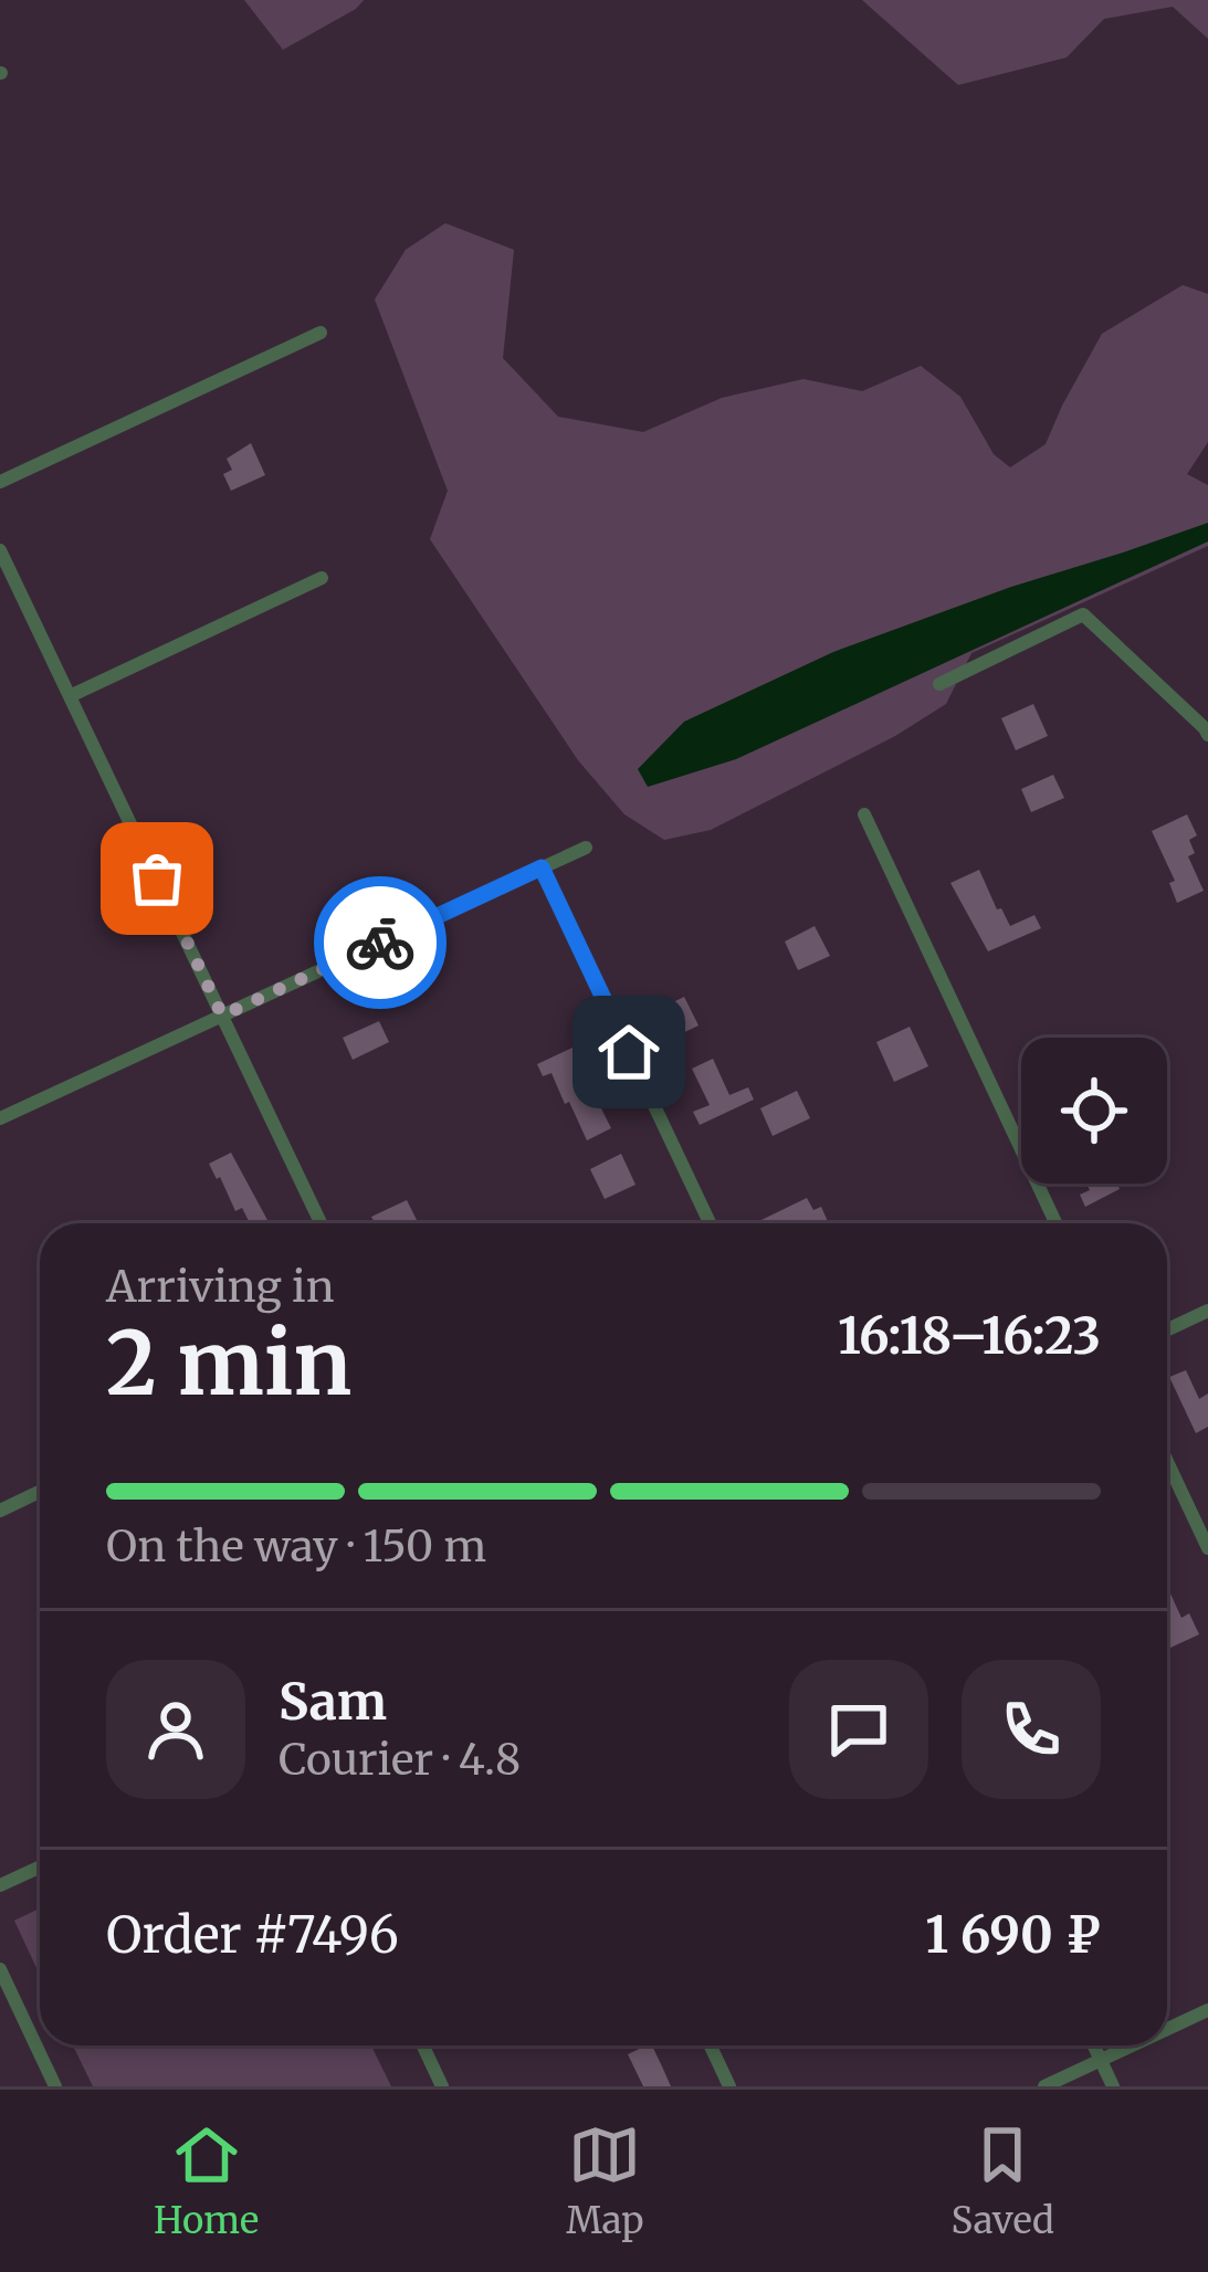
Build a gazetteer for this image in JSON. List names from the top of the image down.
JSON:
{
  "page": {
    "heading": ["2 min", "Arriving in", "16:18–16:23"],
    "panel": [
      "Sam",
      "Courier · 4.8",
      "Order #7496",
      "1 690 ₽"
    ],
    "bar": "On the way · 150 m",
    "tabs": ["Home", "Map", "Saved"]
  }
}
